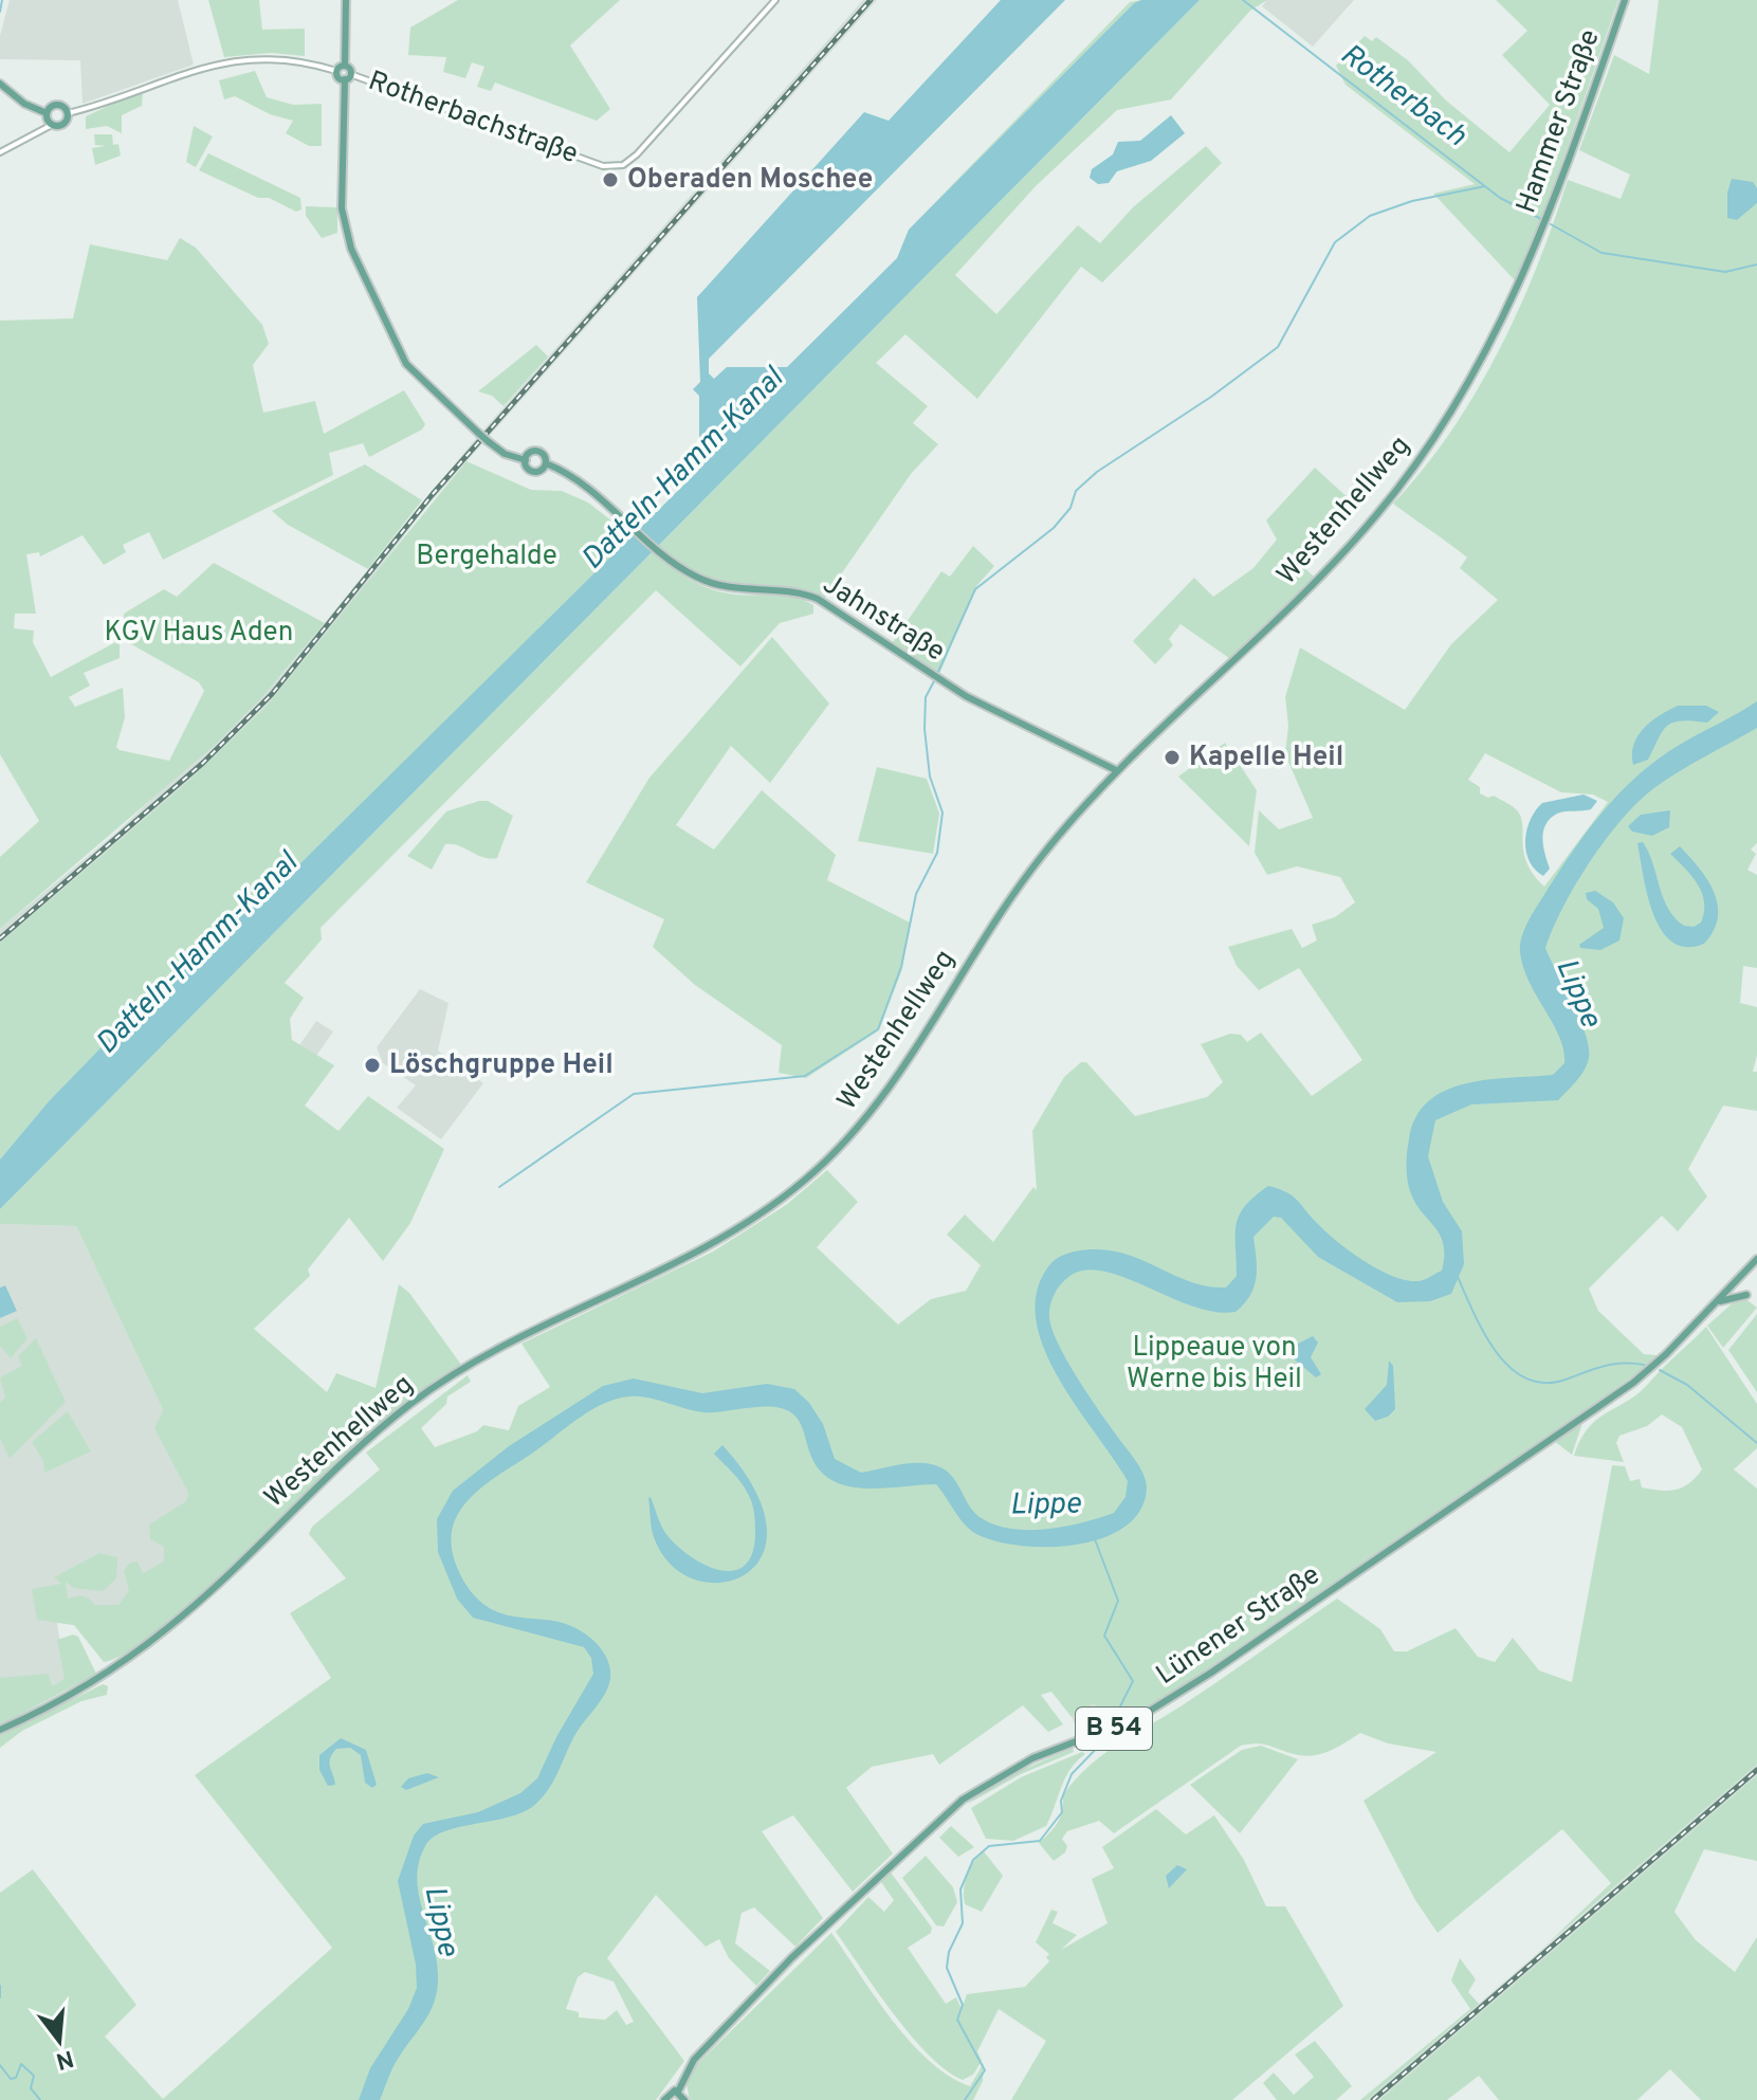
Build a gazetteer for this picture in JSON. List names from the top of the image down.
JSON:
{
  "streets": {
    "main road": [
      "Hammer Straße",
      "Westenhellweg",
      "Jahnstraße",
      "Lünener Straße",
      "B 54"
    ],
    "street": ["Rotherbachstraße"]
  },
  "crossings": [
    ["Hammer Straße", "Westenhellweg"],
    ["Westenhellweg", "Jahnstraße"]
  ],
  "water": ["Rotherbach", "Datteln-Hamm-Kanal", "Lippe"],
  "parks": ["Bergehalde", "KGV Haus Aden", "Lippeaue von Werne bis Heil"],
  "places": ["Oberaden Moschee", "Kapelle Heil", "Löschgruppe Heil"],
  "north": "bottom"
}
